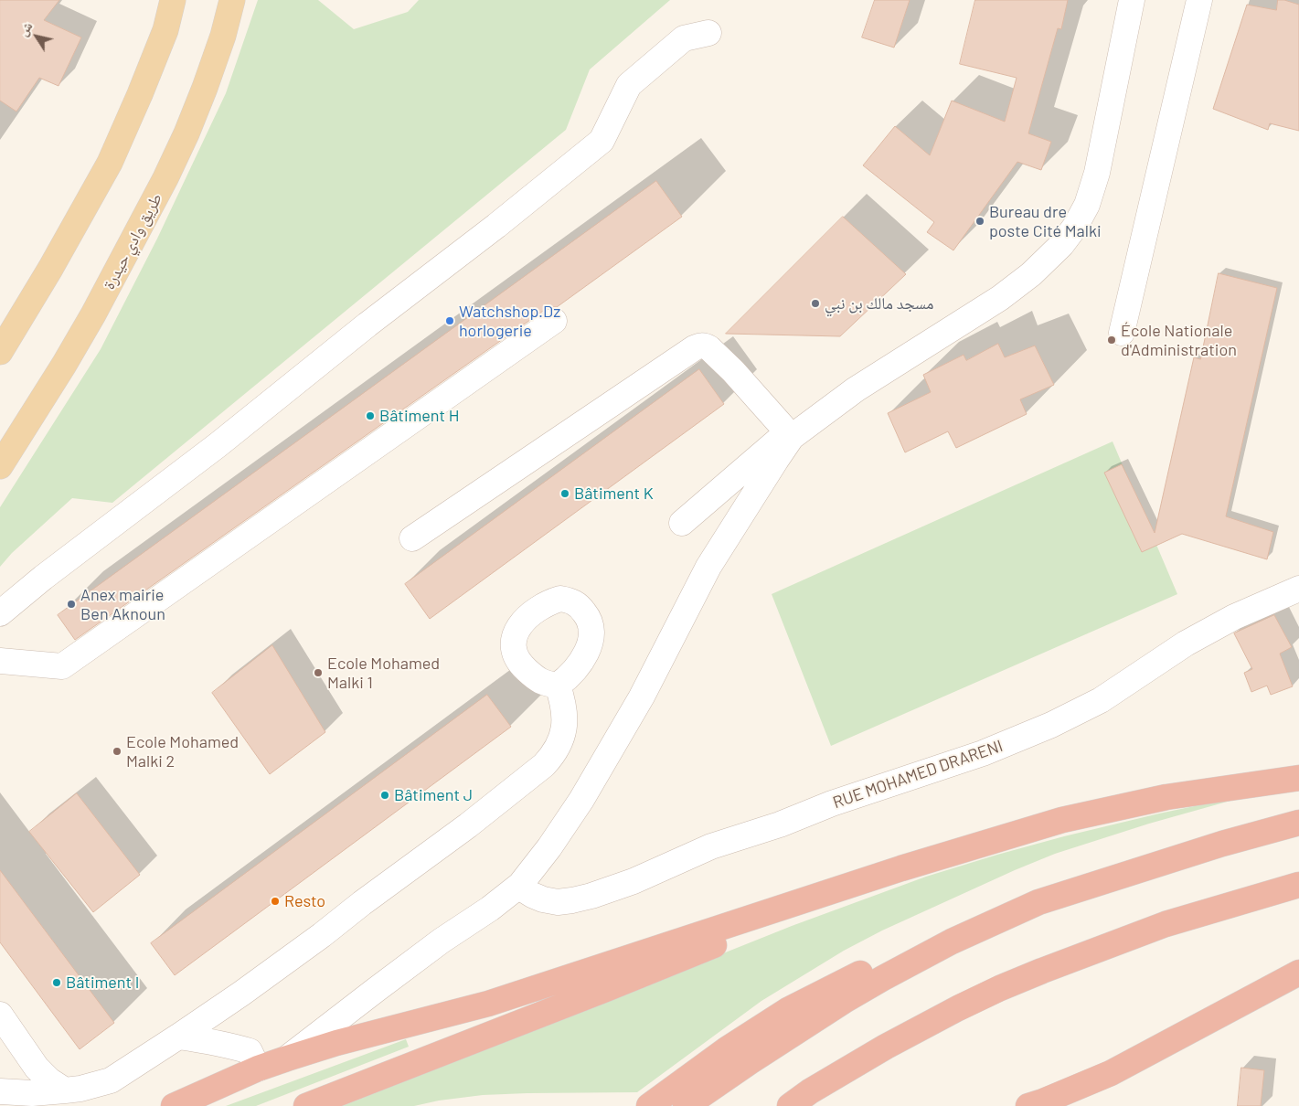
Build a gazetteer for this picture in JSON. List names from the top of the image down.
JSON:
{
  "streets": {
    "main road": ["طريق وادي حيدرة"],
    "street": ["RUE MOHAMED DRARENI"]
  },
  "places": [
    "Bureau dre poste Cité Malki",
    "مسجد مالك بن نبي",
    "Watchshop.Dz horlogerie",
    "École Nationale d'Administration",
    "Bâtiment H",
    "Bâtiment K",
    "Anex mairie Ben Aknoun",
    "Ecole Mohamed Malki 1",
    "Ecole Mohamed Malki 2",
    "Bâtiment J",
    "Resto",
    "Bâtiment I"
  ],
  "north": "top left"
}
